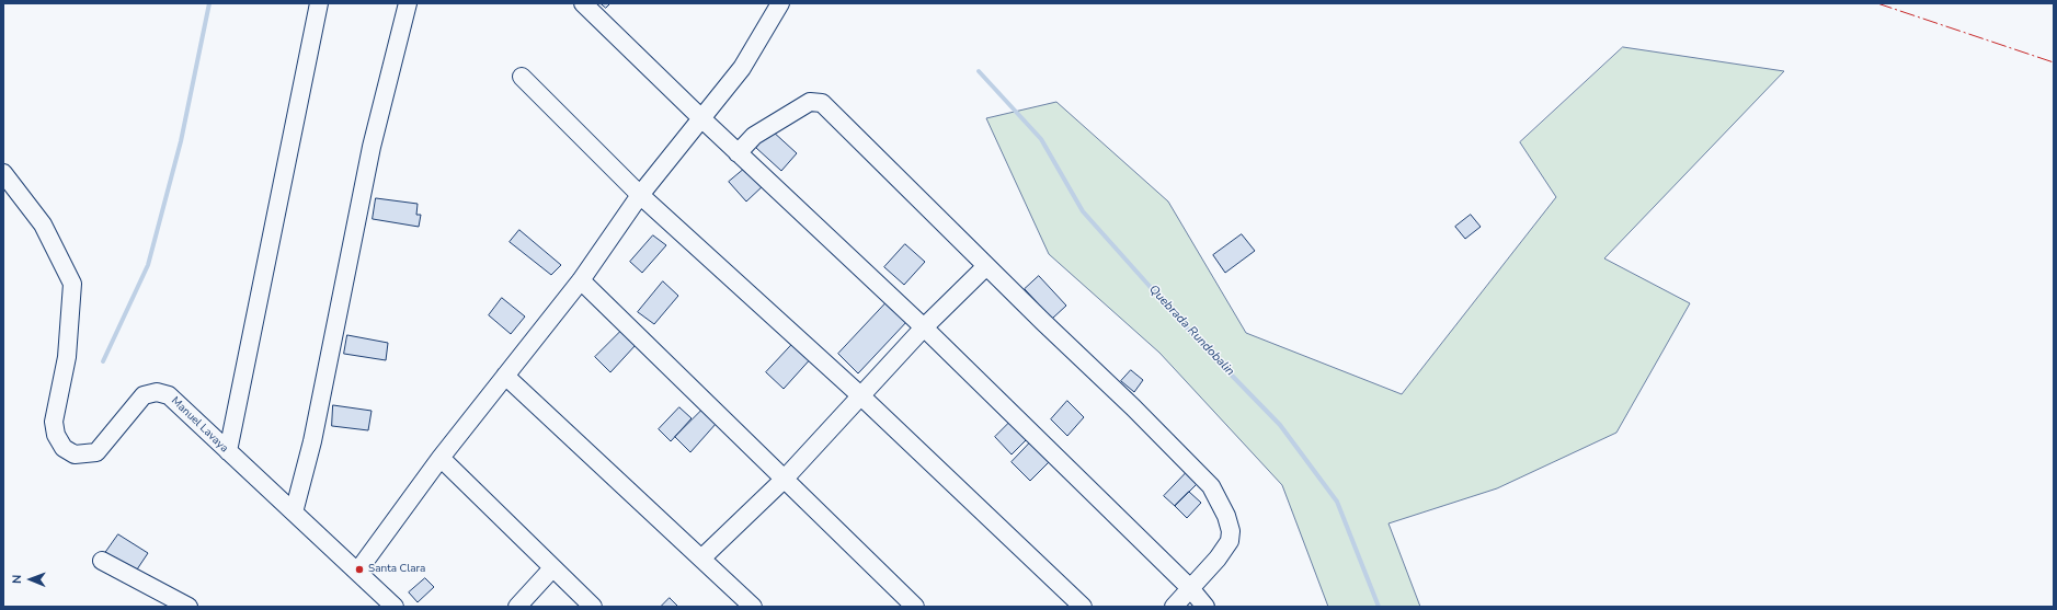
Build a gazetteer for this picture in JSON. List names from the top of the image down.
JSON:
{
  "streets": {
    "street": ["Manuel Lavaya"]
  },
  "water": ["Quebrada Rundobalin"],
  "places": ["Santa Clara"],
  "north": "left"
}
